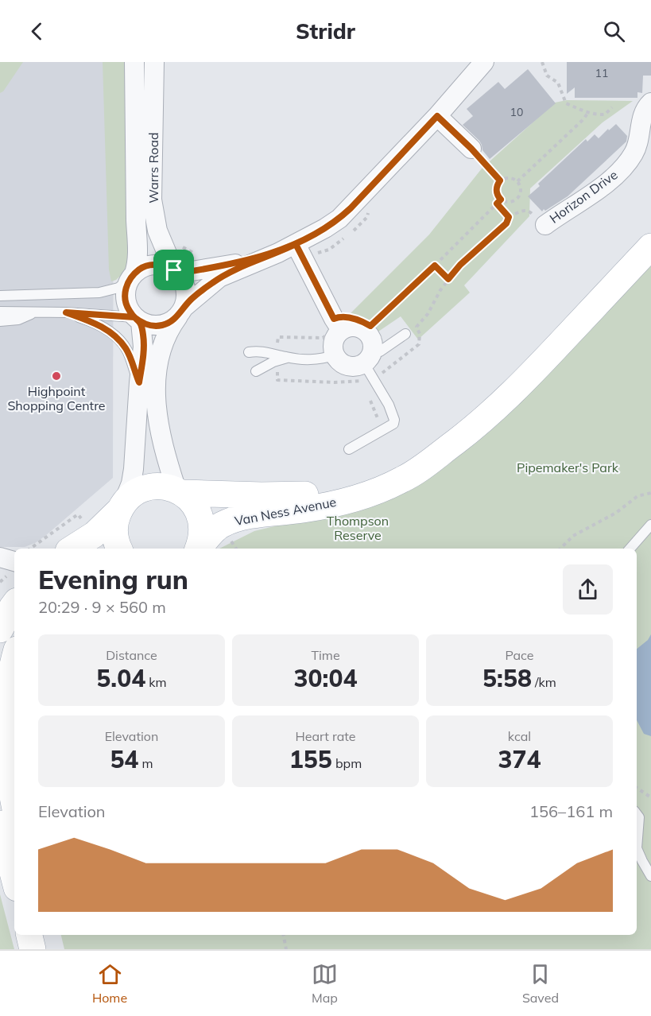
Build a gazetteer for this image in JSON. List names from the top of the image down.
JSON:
{
  "streets": {
    "main road": ["Van Ness Avenue"],
    "street": ["Warrs Road", "Horizon Drive"]
  },
  "parks": ["Pipemaker's Park", "Thompson Reserve"],
  "places": ["Highpoint Shopping Centre"],
  "house_numbers": ["11", "10"],
  "page": {
    "header": "Stridr",
    "heading": ["Evening run", "20:29 · 9 × 560 m"],
    "stats": [
      ["Distance", "5.04 km"],
      ["Time", "30:04"],
      ["Pace", "5:58 /km"],
      ["Elevation", "54 m"],
      ["Heart rate", "155 bpm"],
      ["kcal", "374"]
    ],
    "chart": ["Elevation", "156–161 m"],
    "tabs": ["Home", "Map", "Saved"]
  }
}
